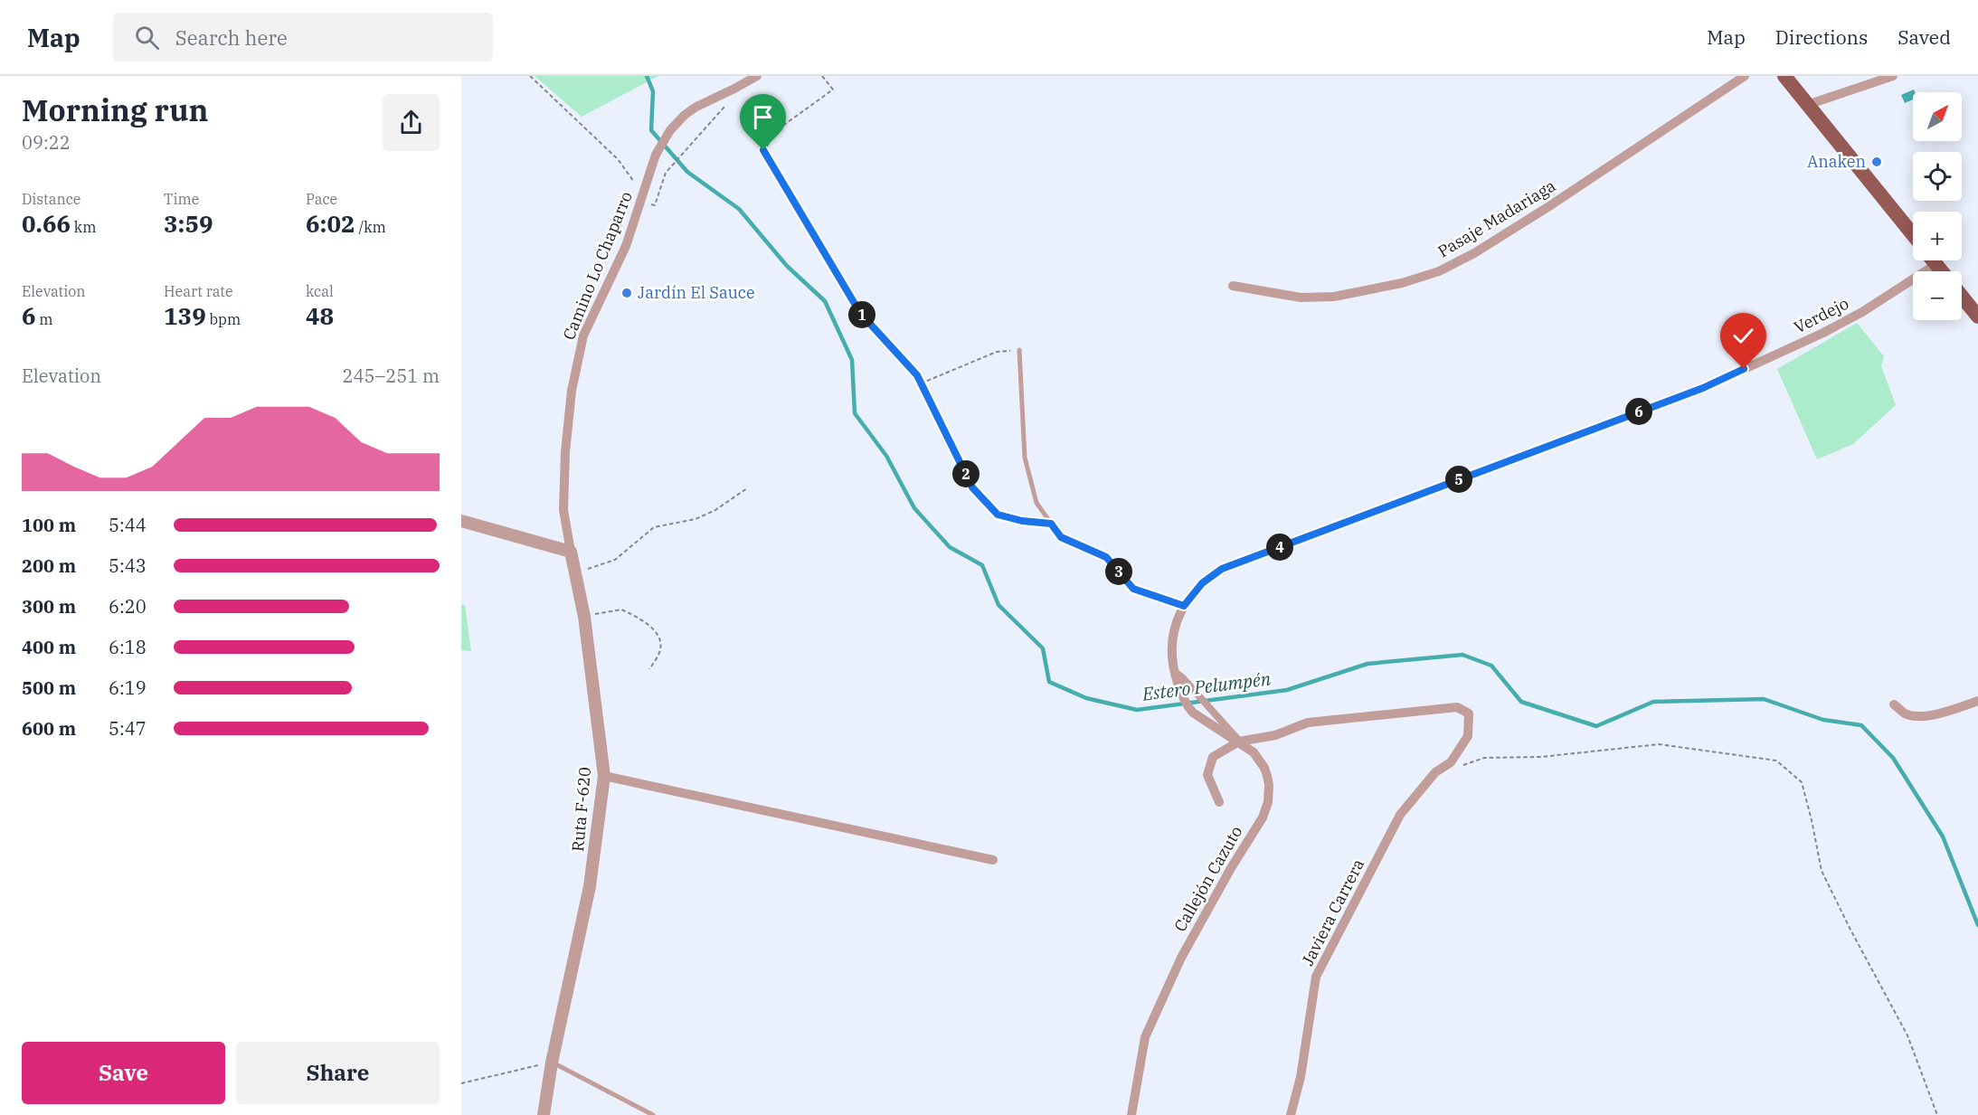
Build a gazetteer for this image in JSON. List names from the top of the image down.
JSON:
{
  "streets": {
    "street": [
      "Pasaje Madariaga",
      "Camino Lo Chaparro",
      "Verdejo",
      "Ruta F-620",
      "Callejón Cazuto",
      "Javiera Carrera"
    ]
  },
  "crossings": [
    ["Camino Lo Chaparro", "Ruta F-620"],
    ["Verdejo", "Callejón Cazuto"],
    ["Verdejo", "Javiera Carrera"],
    ["Callejón Cazuto", "Javiera Carrera"]
  ],
  "water": ["Estero Pelumpén"],
  "places": ["Anaken", "Jardín El Sauce"],
  "north": "top right",
  "page": {
    "header": "Map",
    "search": "Search here",
    "nav": ["Map", "Directions", "Saved"],
    "heading": ["Morning run", "09:22"],
    "map_buttons": ["+", "−"],
    "stats": [
      ["Distance", "0.66 km"],
      ["Time", "3:59"],
      ["Pace", "6:02 /km"],
      ["Elevation", "6 m"],
      ["Heart rate", "139 bpm"],
      ["kcal", "48"]
    ],
    "pins": [
      "1",
      "6",
      "2",
      "5",
      "4",
      "3"
    ],
    "chart": ["Elevation", "245–251 m"],
    "list": [
      {
        "name": "100 m",
        "note": "5:44"
      },
      {
        "name": "200 m",
        "note": "5:43"
      },
      {
        "name": "300 m",
        "note": "6:20"
      },
      {
        "name": "400 m",
        "note": "6:18"
      },
      {
        "name": "500 m",
        "note": "6:19"
      },
      {
        "name": "600 m",
        "note": "5:47"
      }
    ],
    "buttons": ["Save", "Share"]
  }
}
